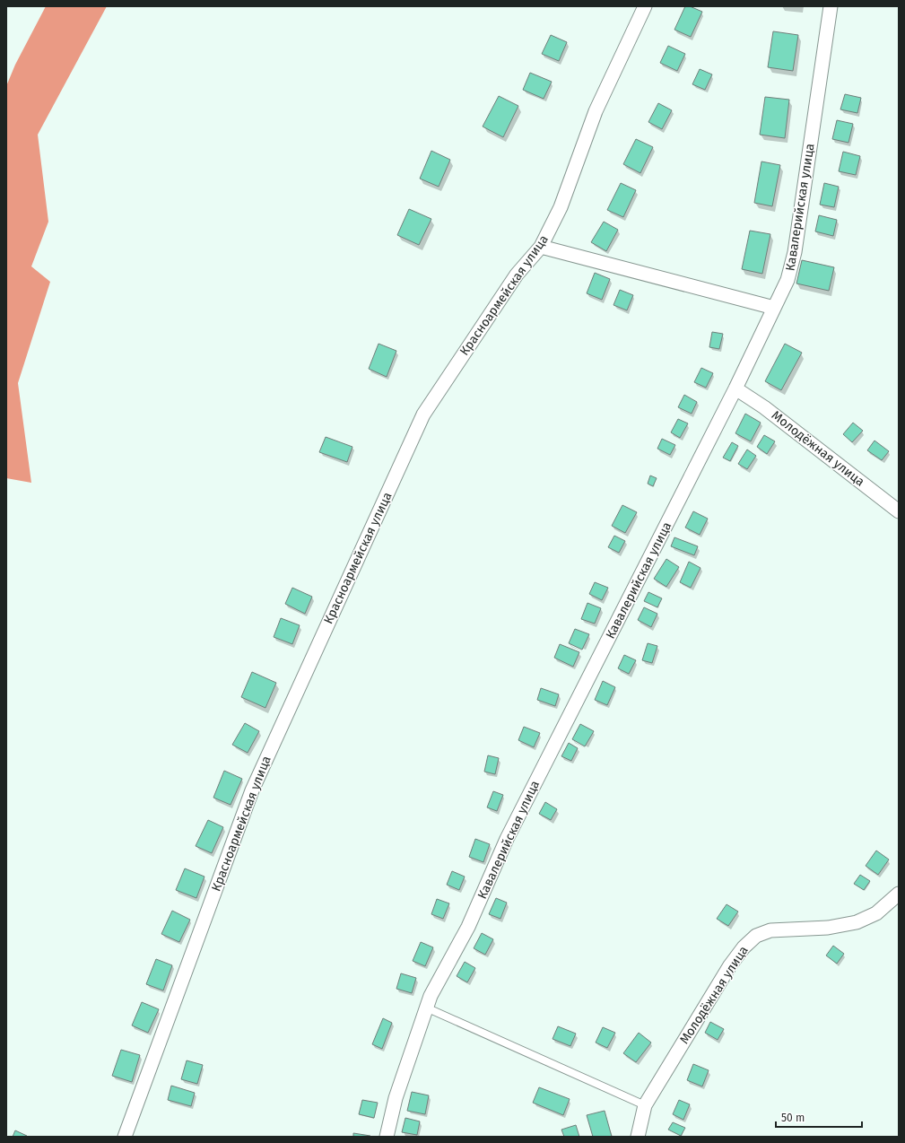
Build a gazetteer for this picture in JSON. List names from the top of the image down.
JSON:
{
  "streets": {
    "street": ["Кавалерийская улица", "Красноармейская улица", "Молодёжная улица"]
  },
  "crossings": [
    ["Кавалерийская улица", "Молодёжная улица"]
  ],
  "scale_bar": "50 m"
}
